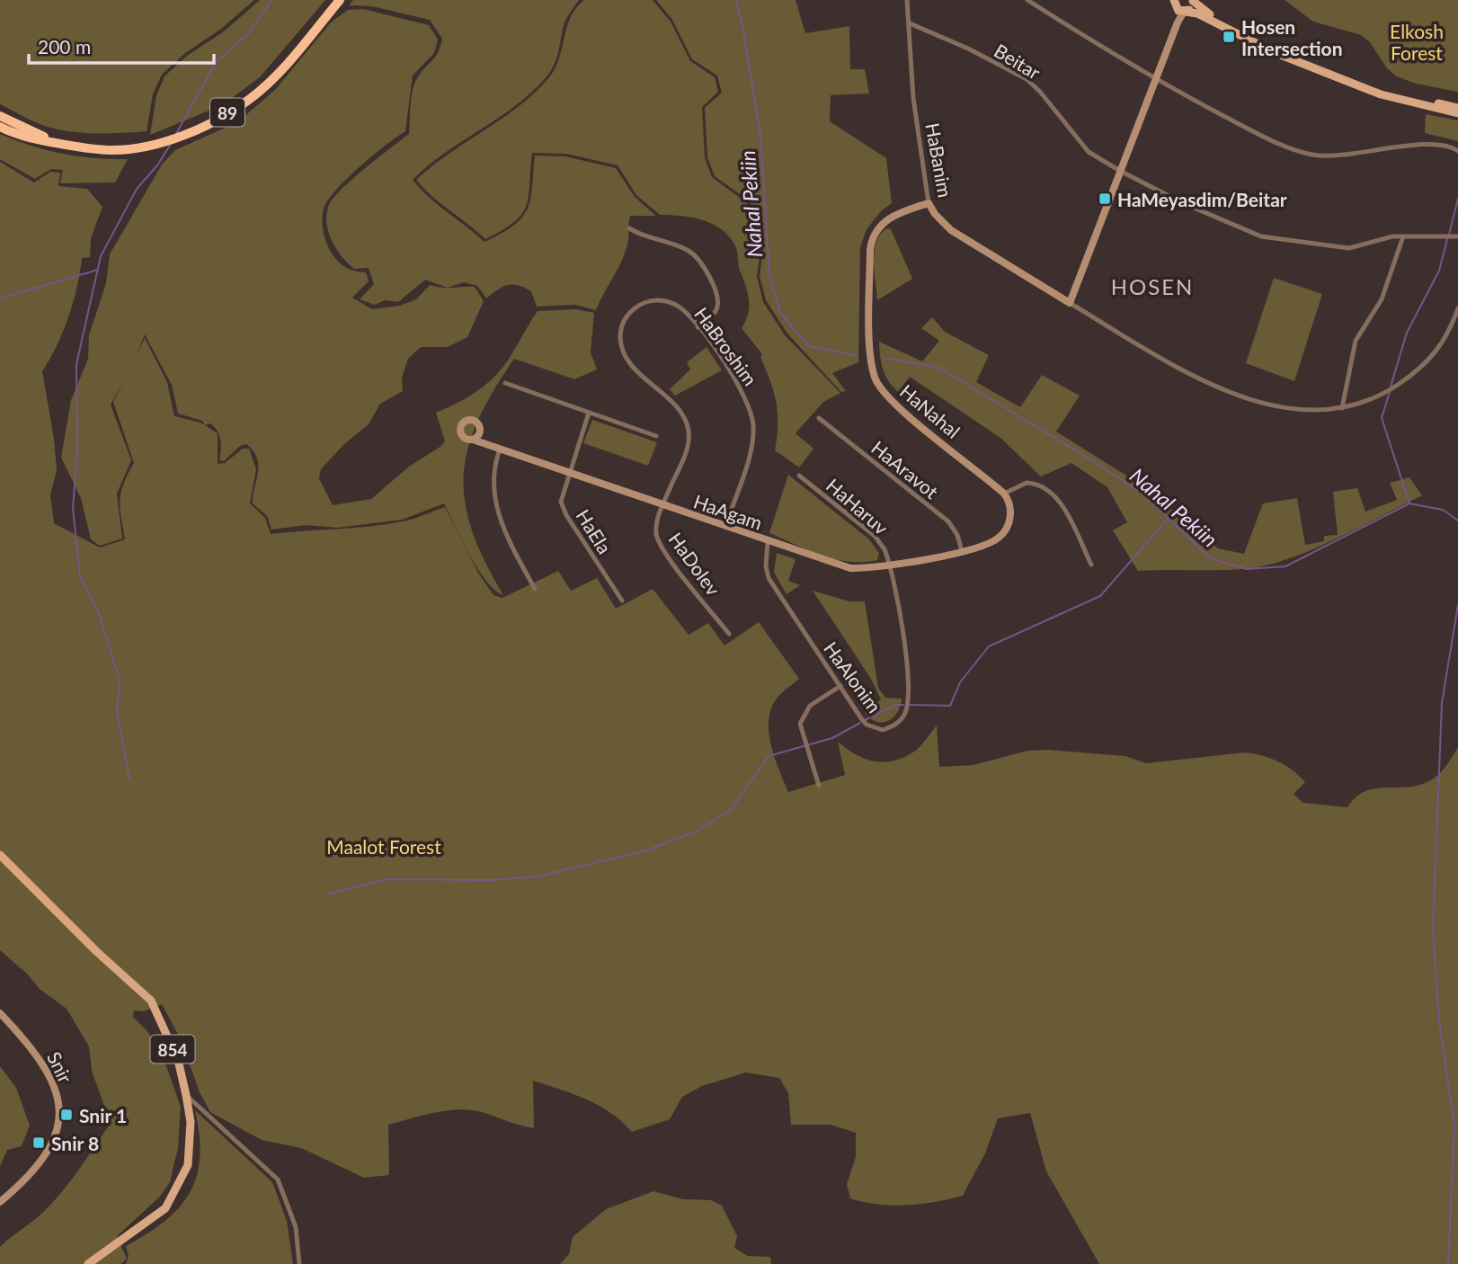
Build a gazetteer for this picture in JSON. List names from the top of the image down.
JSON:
{
  "streets": {
    "highway": ["89"],
    "main road": ["854"],
    "street": [
      "Beitar",
      "HaBanim",
      "HaBroshim",
      "HaNahal",
      "HaAravot",
      "HaHaruv",
      "HaAgam",
      "HaEla",
      "HaDolev",
      "HaAlonim",
      "Snir"
    ]
  },
  "crossings": [
    ["Beitar", "HaBanim"],
    ["HaBanim", "HaNahal"],
    ["HaBroshim", "HaAgam"],
    ["HaBroshim", "HaDolev"],
    ["HaAravot", "HaAgam"],
    ["HaHaruv", "HaAgam"],
    ["HaHaruv", "HaAlonim"],
    ["HaAgam", "HaEla"],
    ["HaAgam", "HaDolev"],
    ["HaAgam", "HaAlonim"]
  ],
  "districts": ["HOSEN"],
  "water": ["Nahal Pekiin"],
  "parks": ["Elkosh Forest", "Maalot Forest"],
  "places": {
    "transit": [
      "Hosen Intersection",
      "HaMeyasdim/Beitar",
      "Snir 1",
      "Snir 8"
    ]
  },
  "scale_bar": "200 m"
}
